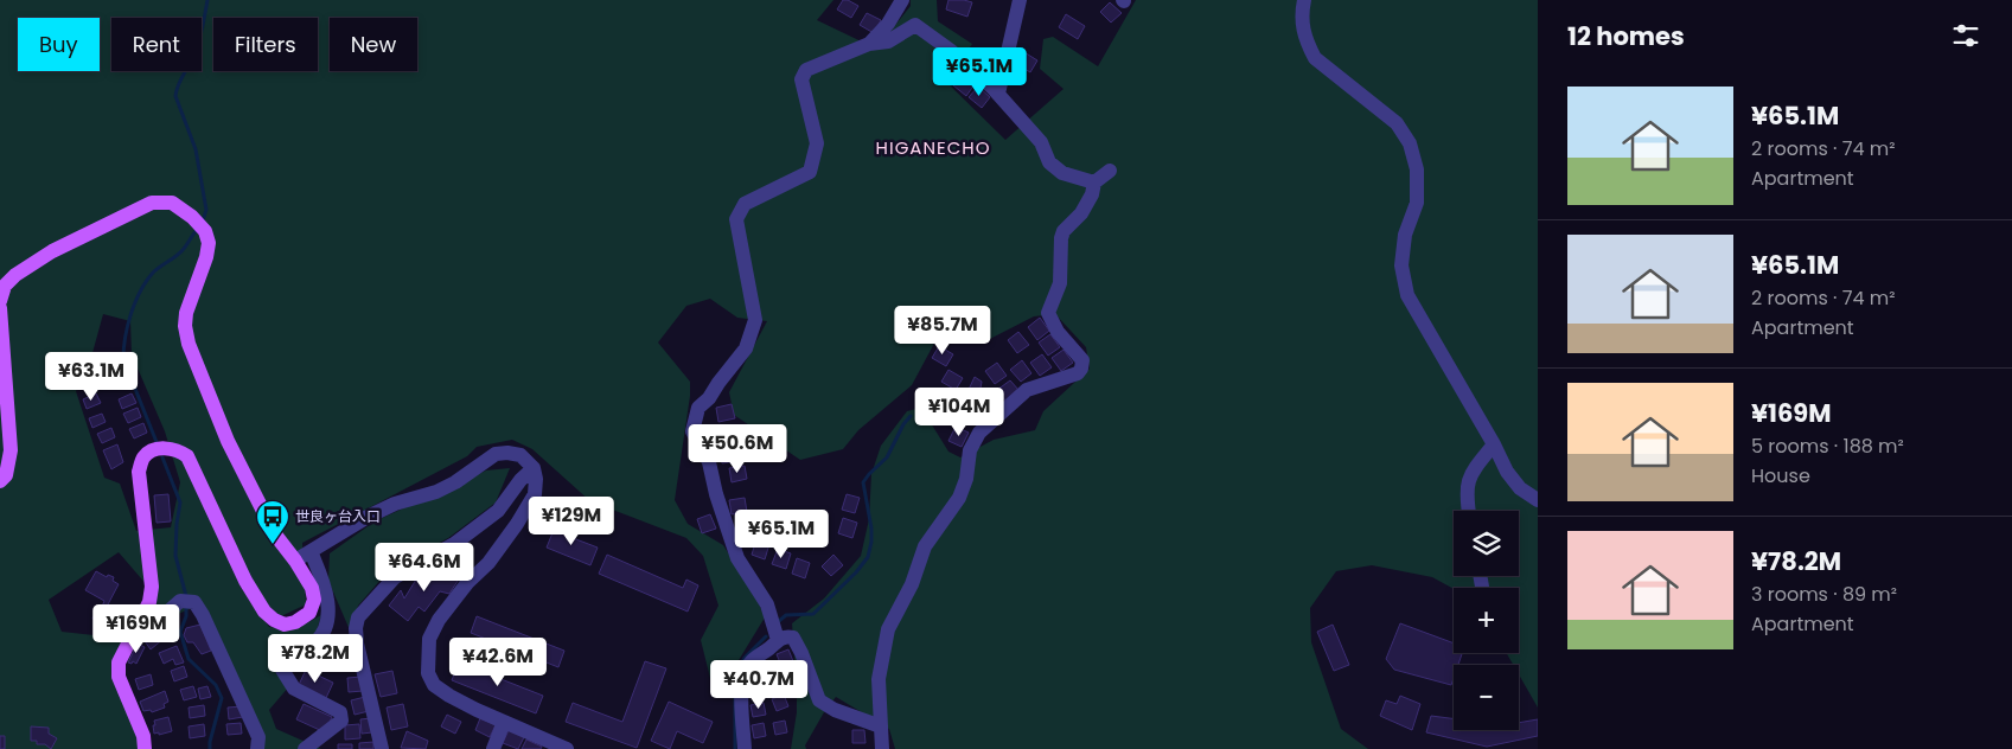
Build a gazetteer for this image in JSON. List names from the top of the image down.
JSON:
{
  "districts": ["HIGANECHO"],
  "places": {
    "bus stop": ["世良ヶ台入口"]
  },
  "page": {
    "heading": "12 homes",
    "chip": [
      "Buy",
      "Rent",
      "Filters",
      "New"
    ],
    "price": [
      "¥65.1M",
      "¥85.7M",
      "¥63.1M",
      "¥104M",
      "¥50.6M",
      "¥129M",
      "¥65.1M",
      "¥64.6M",
      "¥169M",
      "¥78.2M",
      "¥42.6M",
      "¥40.7M"
    ],
    "list": [
      {
        "name": "¥65.1M",
        "note": "2 rooms · 74 m² · Apartment"
      },
      {
        "name": "¥65.1M",
        "note": "2 rooms · 74 m² · Apartment"
      },
      {
        "name": "¥169M",
        "note": "5 rooms · 188 m² · House"
      },
      {
        "name": "¥78.2M",
        "note": "3 rooms · 89 m² · Apartment"
      }
    ],
    "map_buttons": ["+", "−"]
  }
}
